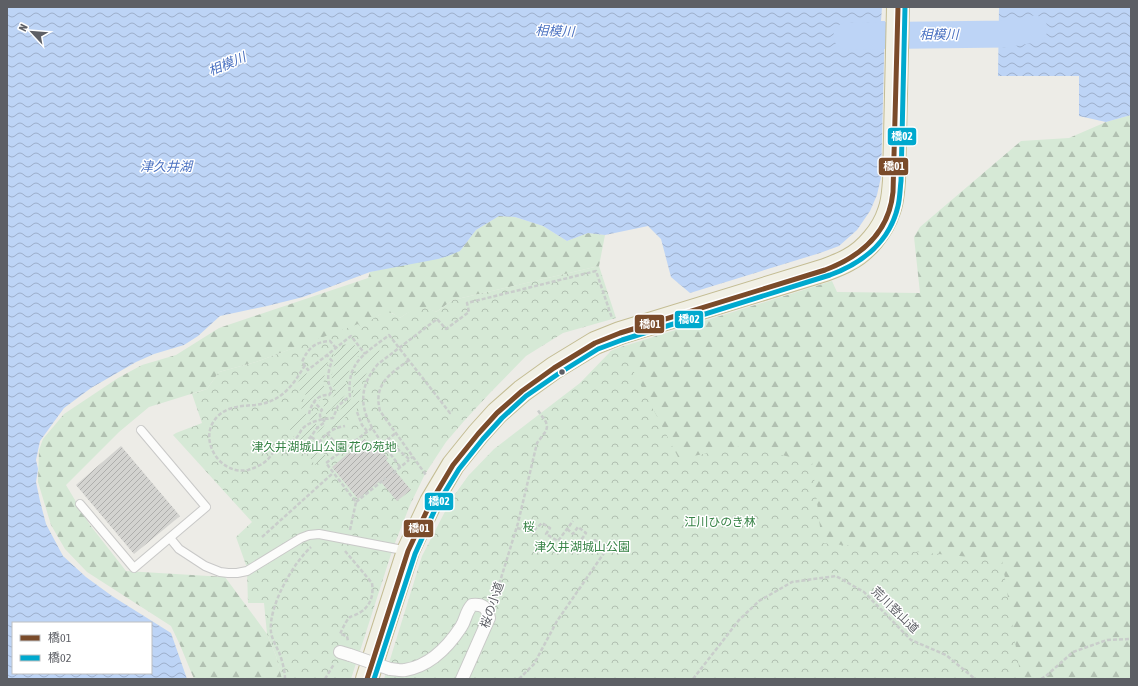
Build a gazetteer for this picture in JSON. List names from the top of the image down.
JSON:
{
  "streets": {
    "street": ["桜の小道"],
    "path": ["荒川登山道"]
  },
  "water": ["相模川", "津久井湖"],
  "parks": [
    "津久井湖城山公園 花の苑地",
    "江川ひのき林",
    "桜",
    "津久井湖城山公園"
  ],
  "lines": ["transit line 橋01", "transit line 橋02"],
  "legend": ["橋01", "橋02"],
  "north": "top left"
}
